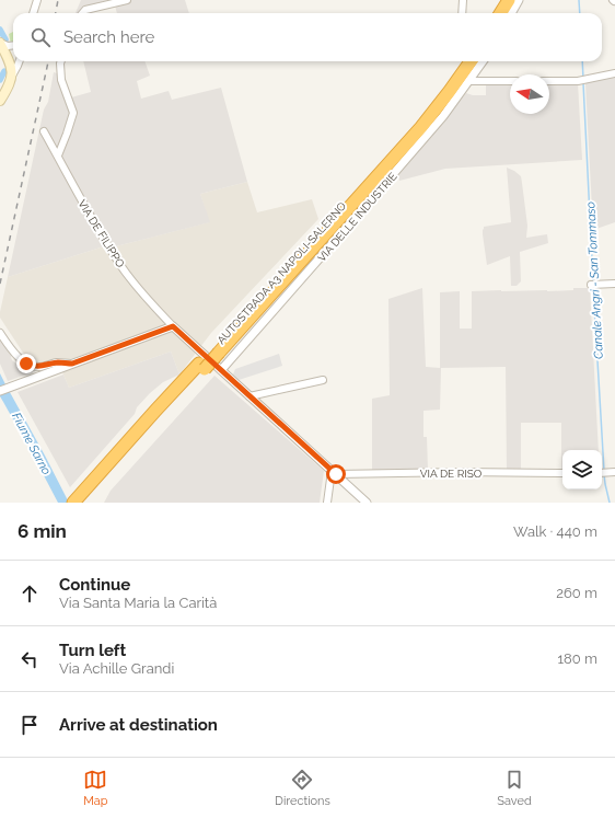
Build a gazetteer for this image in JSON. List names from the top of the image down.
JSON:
{
  "streets": {
    "highway": ["AUTOSTRADA A3 NAPOLI-SALERNO"],
    "street": ["VIA DELLE INDUSTRIE", "VIA DE FILIPPO", "VIA DE RISO"]
  },
  "water": ["Canale Angri - San Tommaso", "Fiume Sarno"],
  "north": "left",
  "page": {
    "search": "Search here",
    "heading": ["6 min", "Walk · 440 m"],
    "list": [
      ["Continue", "Via Santa Maria la Carità", "260 m"],
      ["Turn left", "Via Achille Grandi", "180 m"],
      "Arrive at destination"
    ],
    "nav": ["Map", "Directions", "Saved"]
  }
}
